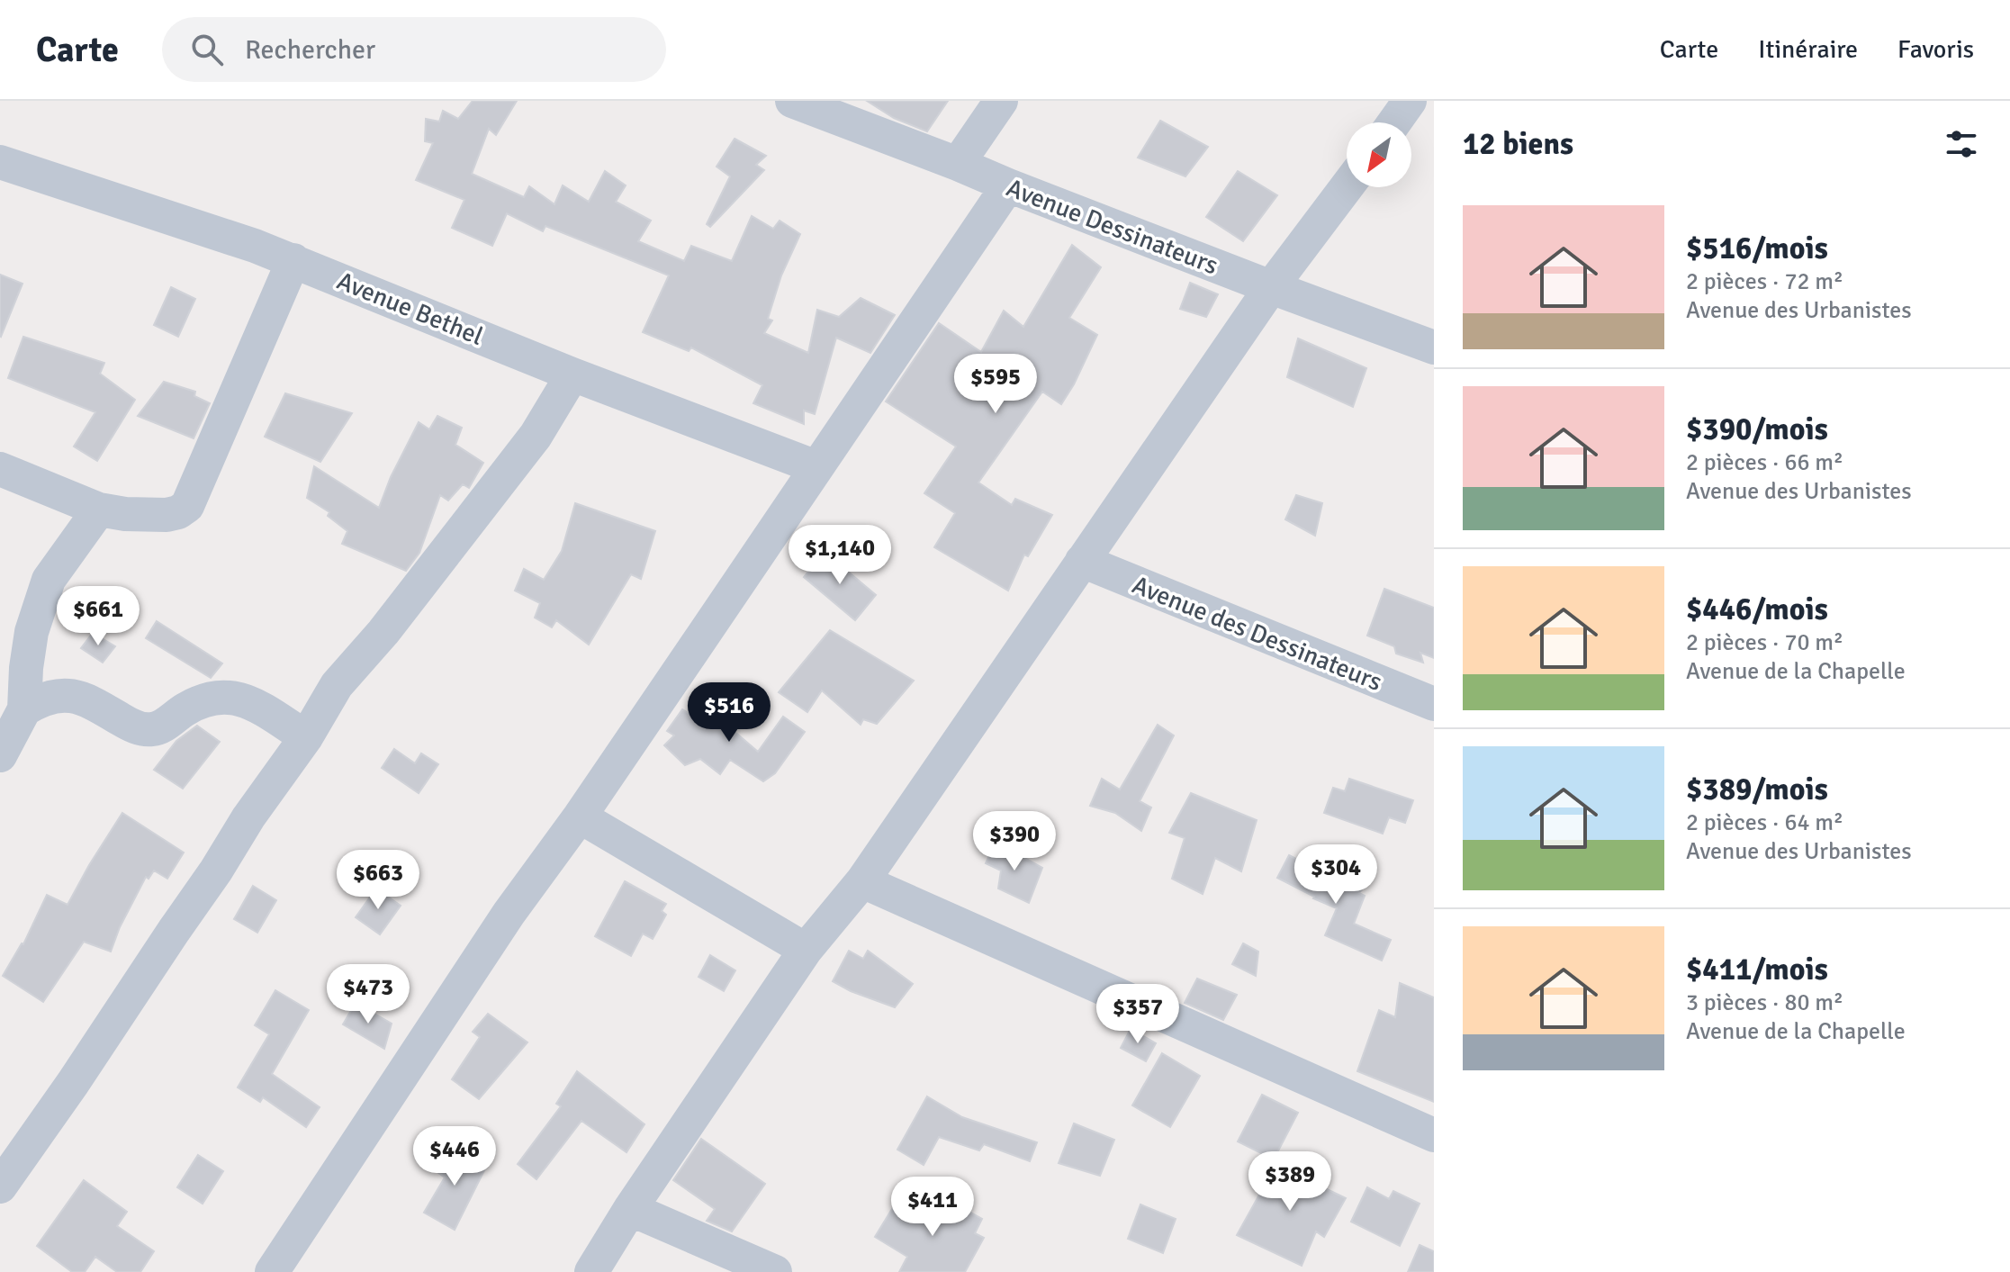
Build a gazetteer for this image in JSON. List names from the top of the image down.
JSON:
{
  "streets": {
    "street": ["Avenue Dessinateurs", "Avenue Bethel", "Avenue des Dessinateurs"]
  },
  "north": "bottom left",
  "page": {
    "header": "Carte",
    "search": "Rechercher",
    "nav": ["Carte", "Itinéraire", "Favoris"],
    "heading": "12 biens",
    "list": [
      {
        "name": "$516/mois",
        "note": "2 pièces · 72 m² · Avenue des Urbanistes"
      },
      {
        "name": "$390/mois",
        "note": "2 pièces · 66 m² · Avenue des Urbanistes"
      },
      {
        "name": "$446/mois",
        "note": "2 pièces · 70 m² · Avenue de la Chapelle"
      },
      {
        "name": "$389/mois",
        "note": "2 pièces · 64 m² · Avenue des Urbanistes"
      },
      {
        "name": "$411/mois",
        "note": "3 pièces · 80 m² · Avenue de la Chapelle"
      }
    ],
    "price": [
      "$595",
      "$1,140",
      "$661",
      "$516",
      "$390",
      "$304",
      "$663",
      "$473",
      "$357",
      "$446",
      "$389",
      "$411"
    ]
  }
}
